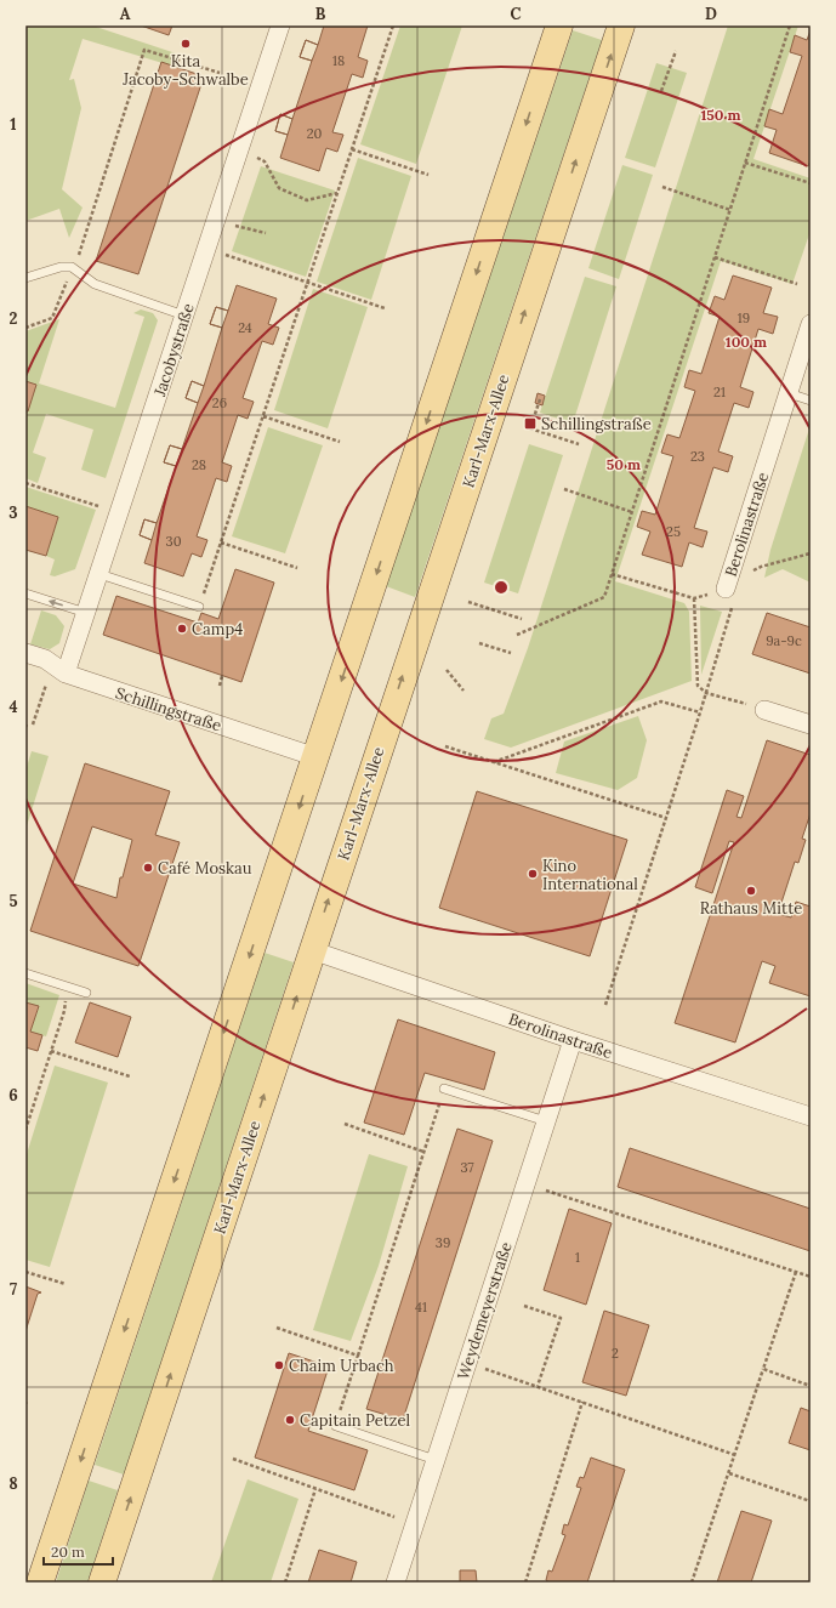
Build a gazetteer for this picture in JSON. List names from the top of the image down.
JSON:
{
  "streets": {
    "main road": ["Karl-Marx-Allee"],
    "street": [
      "Jacobystraße",
      "Berolinastraße",
      "Schillingstraße",
      "Weydemeyerstraße"
    ]
  },
  "crossings": [
    ["Jacobystraße", "Schillingstraße"],
    ["Karl-Marx-Allee", "Berolinastraße"],
    ["Berolinastraße", "Weydemeyerstraße"]
  ],
  "places": {
    "other": [
      "Kita Jacoby-Schwalbe",
      "Camp4",
      "Café Moskau",
      "Kino International",
      "Rathaus Mitte",
      "Chaim Urbach",
      "Capitain Petzel"
    ],
    "transit": ["Schillingstraße"]
  },
  "house_numbers": [
    "18",
    "20",
    "19",
    "24",
    "21",
    "26",
    "23",
    "28",
    "25",
    "30",
    "9a-9c",
    "37",
    "39",
    "1",
    "41",
    "2"
  ],
  "scale_bar": "20 m",
  "grid": {
    "columns": [
      "A",
      "B",
      "C",
      "D"
    ],
    "rows": [
      "1",
      "2",
      "3",
      "4",
      "5",
      "6",
      "7",
      "8"
    ]
  },
  "rings": ["150 m", "100 m", "50 m"]
}
